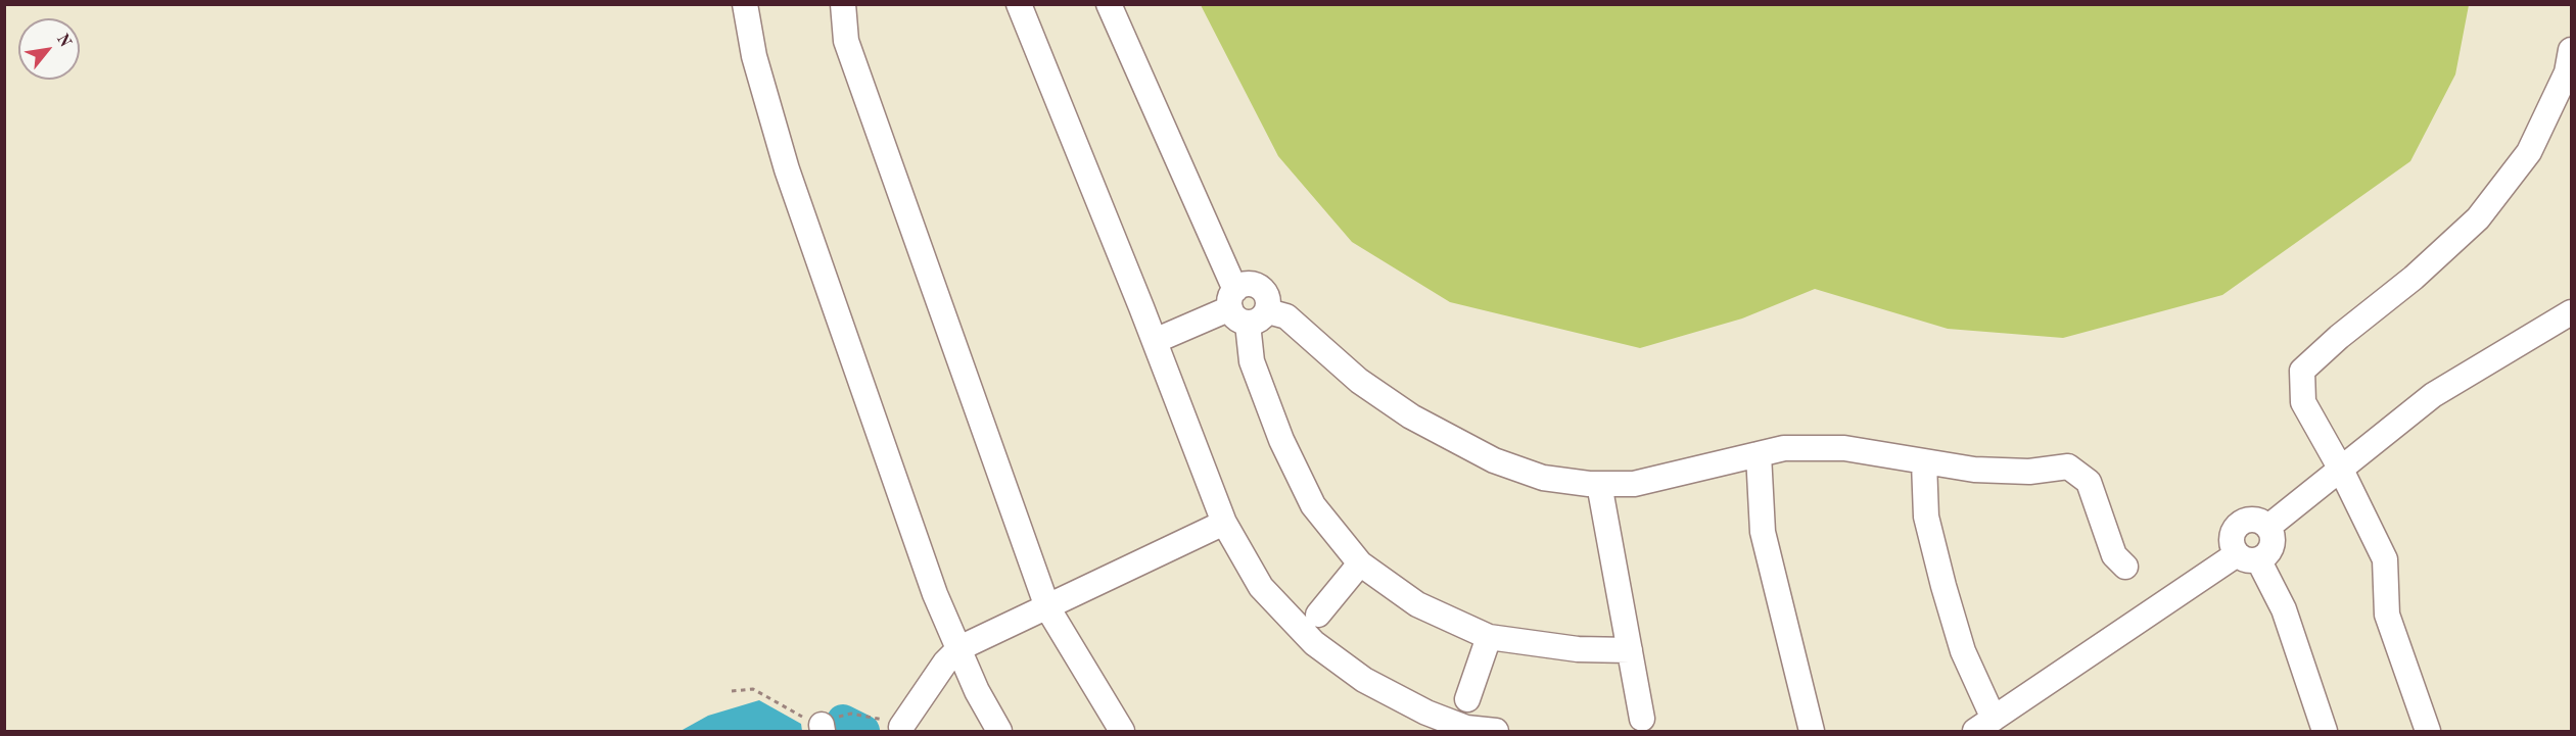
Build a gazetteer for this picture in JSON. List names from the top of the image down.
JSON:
{
  "north": "top right"
}
